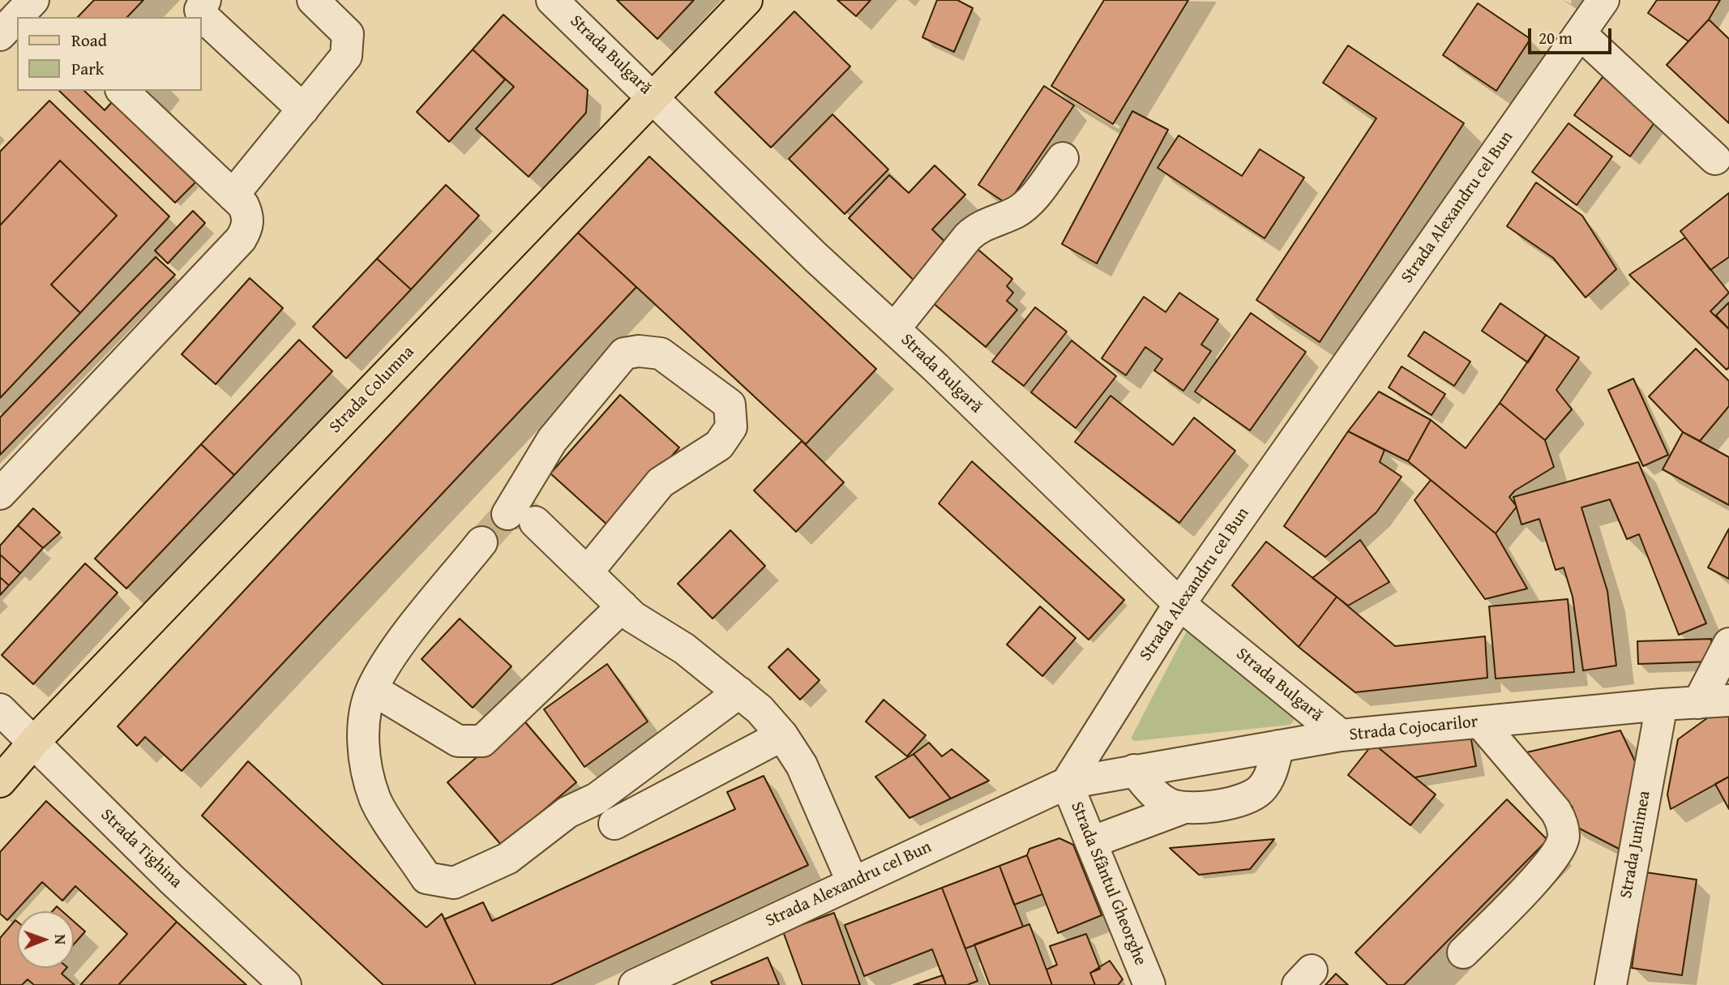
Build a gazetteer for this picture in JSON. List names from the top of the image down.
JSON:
{
  "streets": {
    "main road": ["Strada Columna"],
    "street": [
      "Strada Bulgară",
      "Strada Alexandru cel Bun",
      "Strada Cojocarilor",
      "Strada Junimea",
      "Strada Tighina",
      "Strada Sfântul Gheorghe"
    ]
  },
  "crossings": [
    ["Strada Bulgară", "Strada Alexandru cel Bun"],
    ["Strada Bulgară", "Strada Columna"],
    ["Strada Bulgară", "Strada Cojocarilor"],
    ["Strada Alexandru cel Bun", "Strada Cojocarilor"],
    ["Strada Alexandru cel Bun", "Strada Sfântul Gheorghe"],
    ["Strada Columna", "Strada Tighina"],
    ["Strada Cojocarilor", "Strada Junimea"],
    ["Strada Cojocarilor", "Strada Sfântul Gheorghe"]
  ],
  "legend": ["Road", "Park"],
  "scale_bar": "20 m",
  "north": "right"
}
